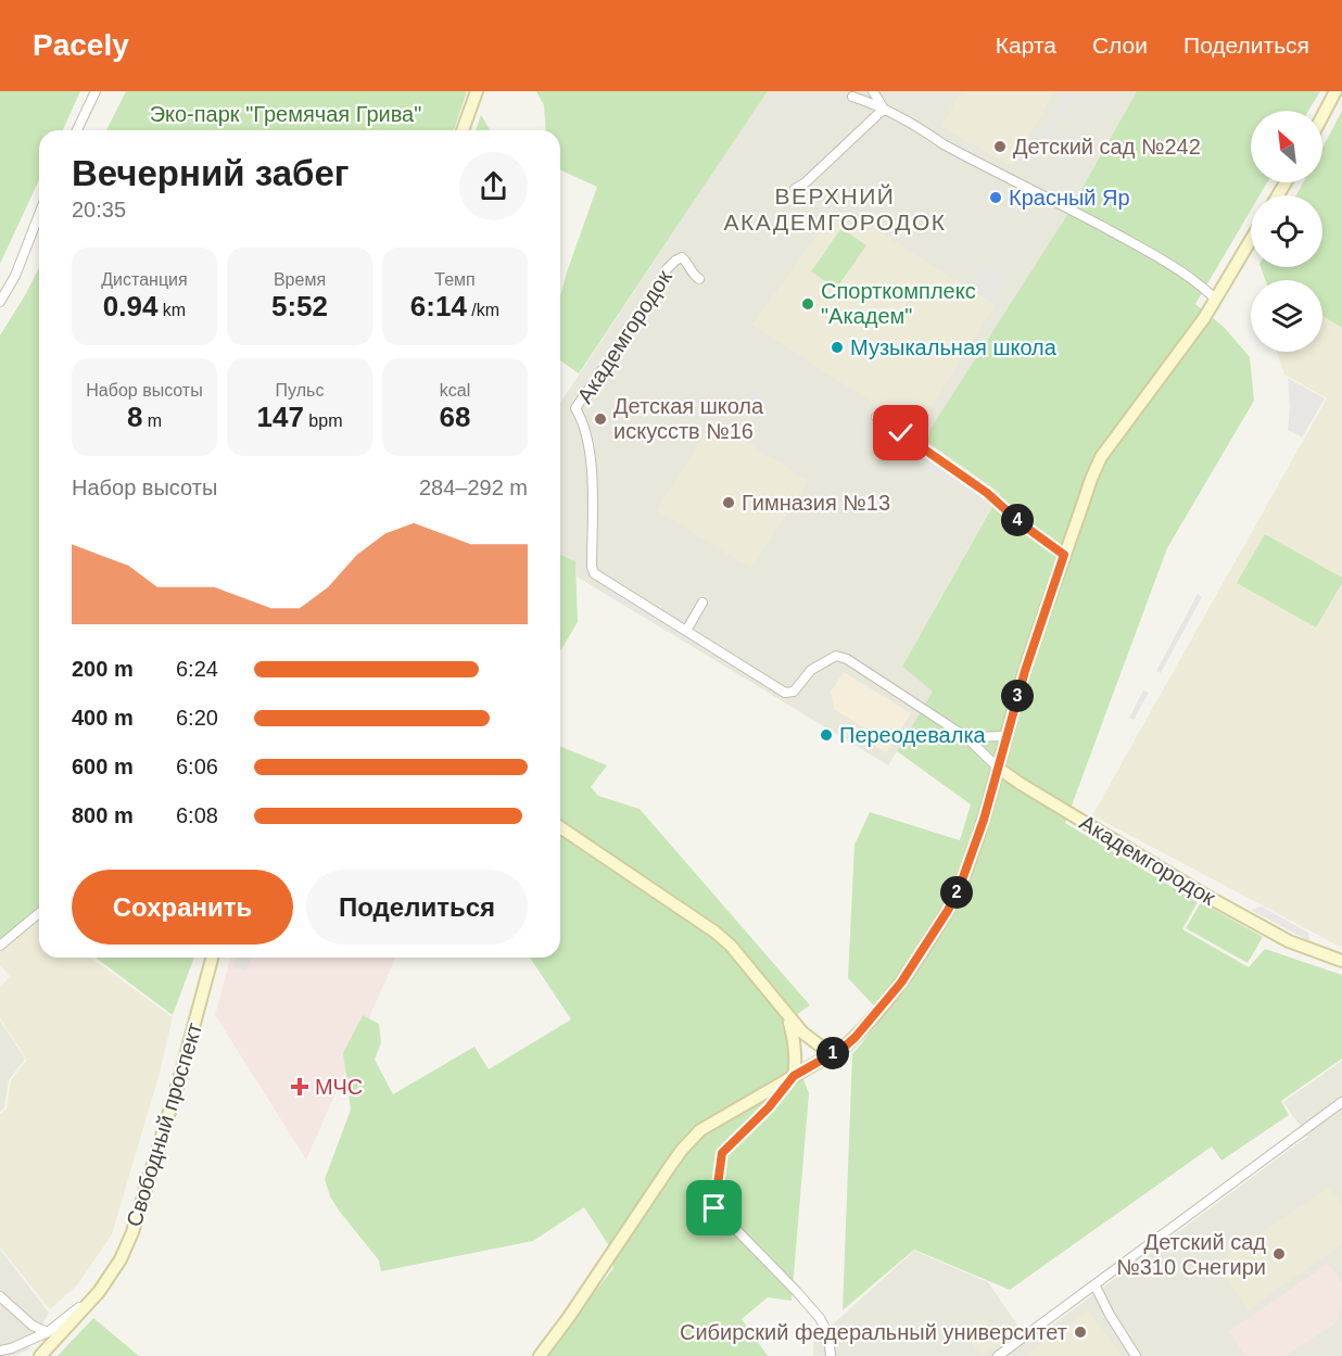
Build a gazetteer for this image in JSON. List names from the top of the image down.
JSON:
{
  "streets": {
    "main road": ["Академгородок", "Свободный проспект"]
  },
  "districts": ["ВЕРХНИЙ АКАДЕМГОРОДОК"],
  "parks": ["Эко-парк \"Гремячая Грива\""],
  "places": {
    "other": [
      "Детский сад №242",
      "Красный Яр",
      "Спорткомплекс \"Академ\"",
      "Музыкальная школа",
      "Детская школа искусств №16",
      "Гимназия №13",
      "Переодевалка",
      "Детский сад №310 Снегири",
      "Сибирский федеральный университет"
    ],
    "health": ["МЧС"]
  },
  "north": "top left",
  "page": {
    "header": "Pacely",
    "nav": ["Карта", "Слои", "Поделиться"],
    "heading": ["Вечерний забег", "20:35"],
    "stats": [
      ["Дистанция", "0.94 km"],
      ["Время", "5:52"],
      ["Темп", "6:14 /km"],
      ["Набор высоты", "8 m"],
      ["Пульс", "147 bpm"],
      ["kcal", "68"]
    ],
    "chart": ["Набор высоты", "284–292 m"],
    "pins": [
      "4",
      "3",
      "2",
      "1"
    ],
    "list": [
      {
        "name": "200 m",
        "note": "6:24"
      },
      {
        "name": "400 m",
        "note": "6:20"
      },
      {
        "name": "600 m",
        "note": "6:06"
      },
      {
        "name": "800 m",
        "note": "6:08"
      }
    ],
    "buttons": ["Сохранить", "Поделиться"]
  }
}
